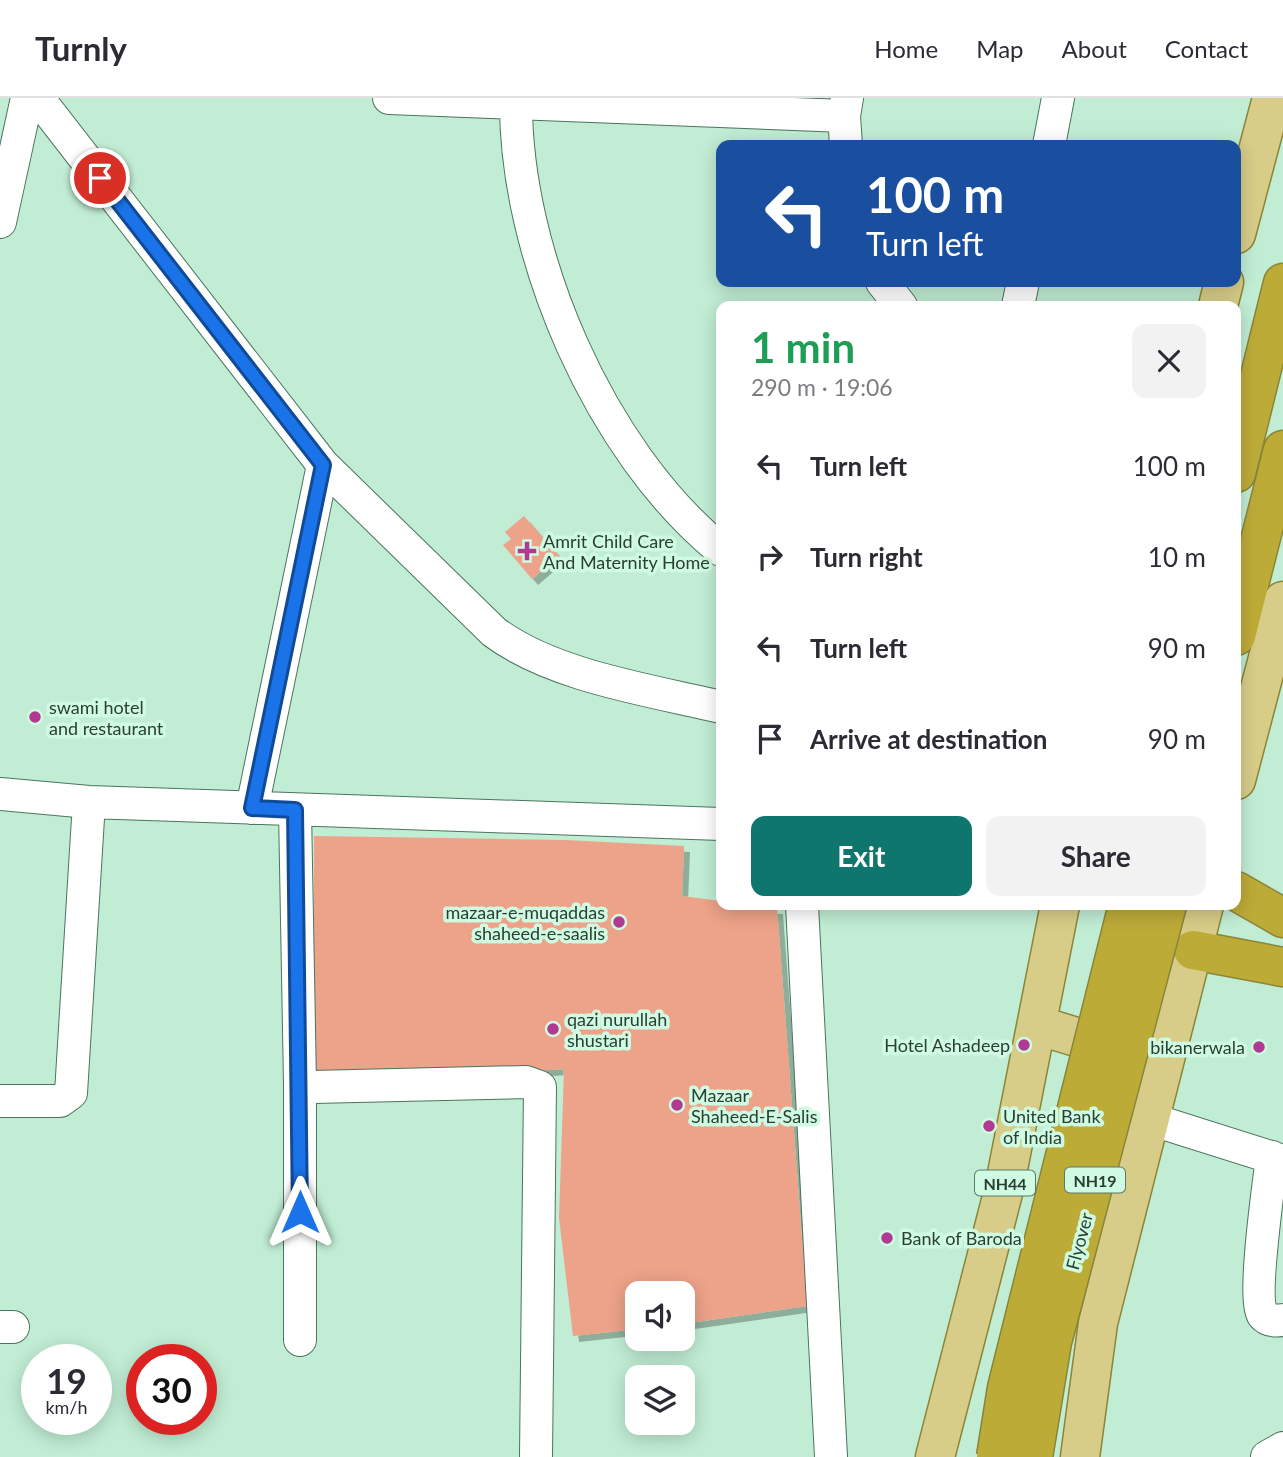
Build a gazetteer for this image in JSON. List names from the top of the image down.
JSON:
{
  "streets": {
    "highway": ["NH19", "Flyover"],
    "main road": ["NH44"]
  },
  "places": {
    "health": ["Amrit Child Care And Maternity Home"],
    "other": [
      "swami hotel and restaurant",
      "mazaar-e-muqaddas shaheed-e-saalis",
      "qazi nurullah shustari",
      "Hotel Ashadeep",
      "bikanerwala",
      "Mazaar Shaheed-E-Salis",
      "United Bank of India",
      "Bank of Baroda"
    ]
  },
  "page": {
    "header": "Turnly",
    "nav": [
      "Home",
      "Map",
      "About",
      "Contact"
    ],
    "turn": ["100 m", "Turn left"],
    "heading": ["1 min", "290 m · 19:06"],
    "list": [
      {
        "name": "Turn left",
        "value": "100 m"
      },
      {
        "name": "Turn right",
        "value": "10 m"
      },
      {
        "name": "Turn left",
        "value": "90 m"
      },
      {
        "name": "Arrive at destination",
        "value": "90 m"
      }
    ],
    "buttons": ["Exit", "Share"],
    "speed": "19 km/h",
    "limit": "30"
  }
}
